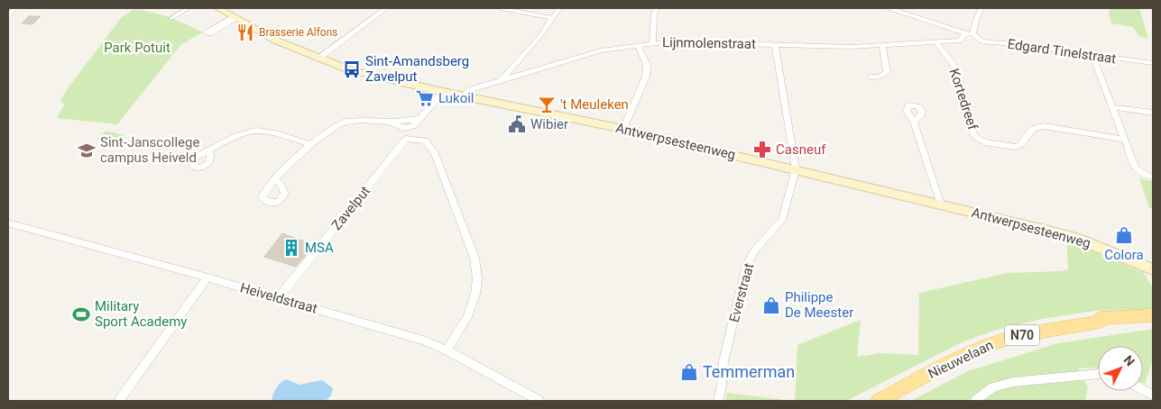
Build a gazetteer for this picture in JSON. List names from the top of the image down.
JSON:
{
  "streets": {
    "main road": ["Antwerpsesteenweg", "N70", "Nieuwelaan"],
    "street": [
      "Lijnmolenstraat",
      "Edgard Tinelstraat",
      "Kortedreef",
      "Zavelput",
      "Everstraat",
      "Heiveldstraat"
    ]
  },
  "crossings": [
    ["Lijnmolenstraat", "Kortedreef"],
    ["Lijnmolenstraat", "Antwerpsesteenweg"],
    ["Antwerpsesteenweg", "Everstraat"],
    ["Zavelput", "Heiveldstraat"]
  ],
  "parks": ["Park Potuit"],
  "places": {
    "restaurant": ["Brasserie Alfons"],
    "bus stop": ["Sint-Amandsberg Zavelput"],
    "supermarket": ["Lukoil"],
    "bar": ["'t Meuleken"],
    "public building": ["Wibier"],
    "pharmacy": ["Casneuf"],
    "school or university": ["Sint-Janscollege campus Heiveld"],
    "shop": ["Colora", "Philippe De Meester", "Temmerman"],
    "building": ["MSA"],
    "sports": ["Military Sport Academy"]
  },
  "north": "top right"
}
